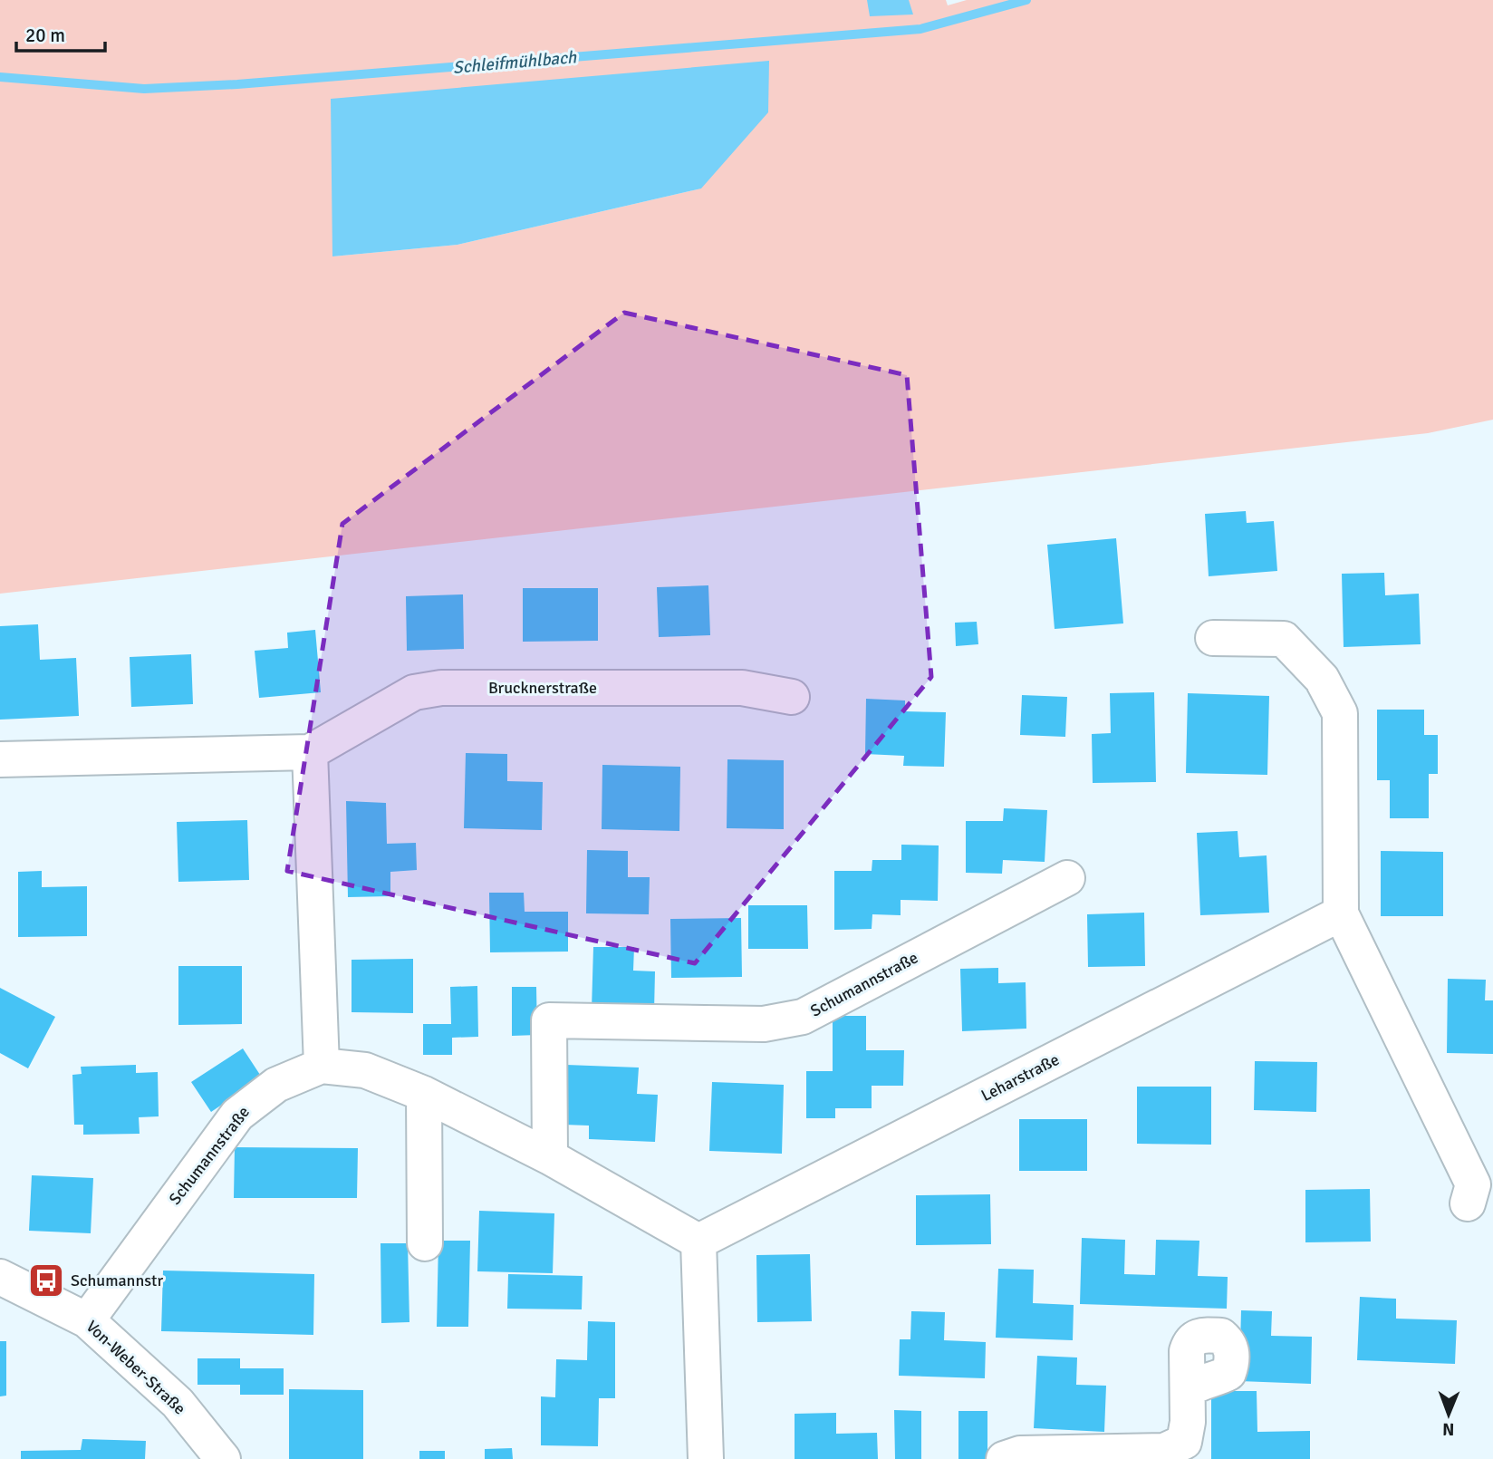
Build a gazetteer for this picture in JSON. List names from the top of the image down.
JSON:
{
  "streets": {
    "street": [
      "Brucknerstraße",
      "Schumannstraße",
      "Leharstraße",
      "Von-Weber-Straße"
    ]
  },
  "crossings": [
    ["Schumannstraße", "Leharstraße"],
    ["Schumannstraße", "Von-Weber-Straße"]
  ],
  "water": ["Schleifmühlbach"],
  "places": {
    "bus stop": ["Schumannstr"]
  },
  "scale_bar": "20 m",
  "north": "bottom"
}
